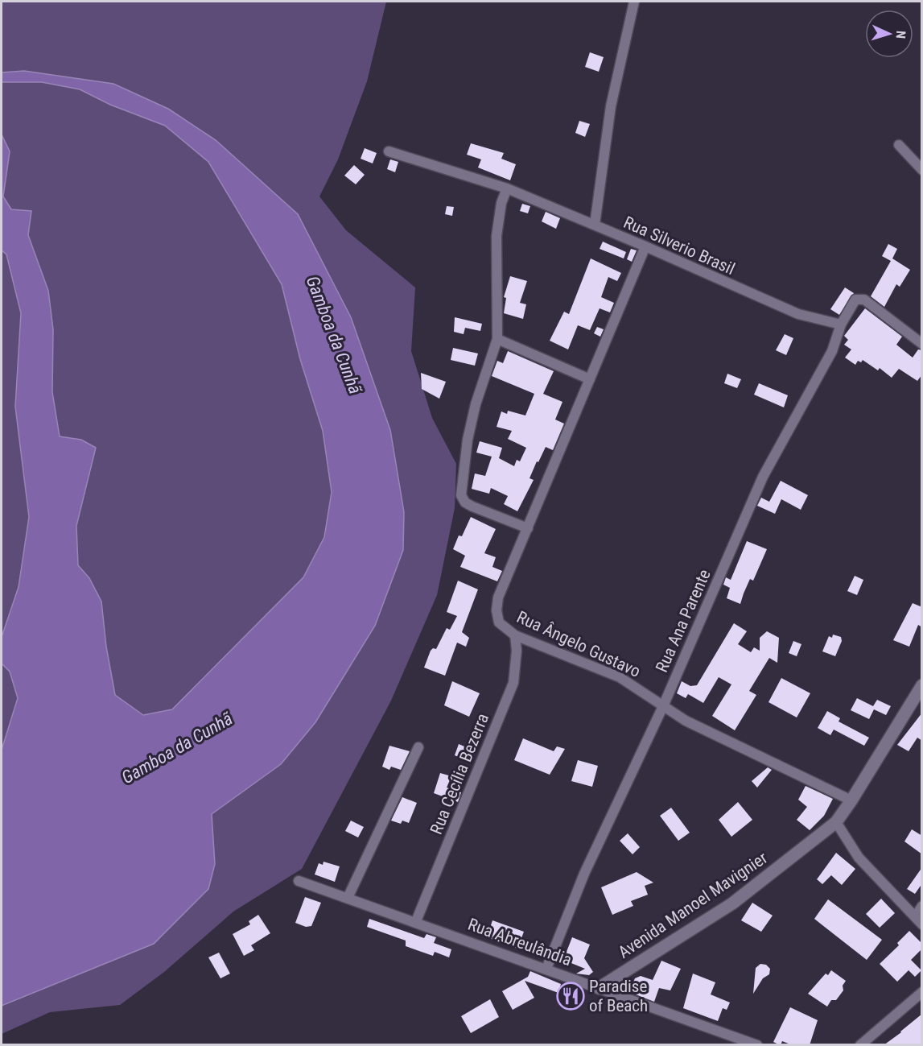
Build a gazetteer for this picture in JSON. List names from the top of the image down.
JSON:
{
  "streets": {
    "street": [
      "Rua Silverio Brasil",
      "Rua Ana Parente",
      "Rua Ângelo Gustavo",
      "Rua Cecília Bezerra",
      "Avenida Manoel Mavignier",
      "Rua Abreulândia"
    ]
  },
  "crossings": [
    ["Rua Silverio Brasil", "Rua Ana Parente"],
    ["Rua Silverio Brasil", "Rua Ângelo Gustavo"],
    ["Rua Ana Parente", "Rua Ângelo Gustavo"],
    ["Rua Ana Parente", "Rua Abreulândia"],
    ["Rua Ângelo Gustavo", "Rua Cecília Bezerra"],
    ["Rua Ângelo Gustavo", "Avenida Manoel Mavignier"],
    ["Rua Cecília Bezerra", "Rua Abreulândia"],
    ["Avenida Manoel Mavignier", "Rua Abreulândia"]
  ],
  "water": ["Gamboa da Cunhã"],
  "places": {
    "restaurant": ["Paradise of Beach"]
  },
  "north": "right"
}
